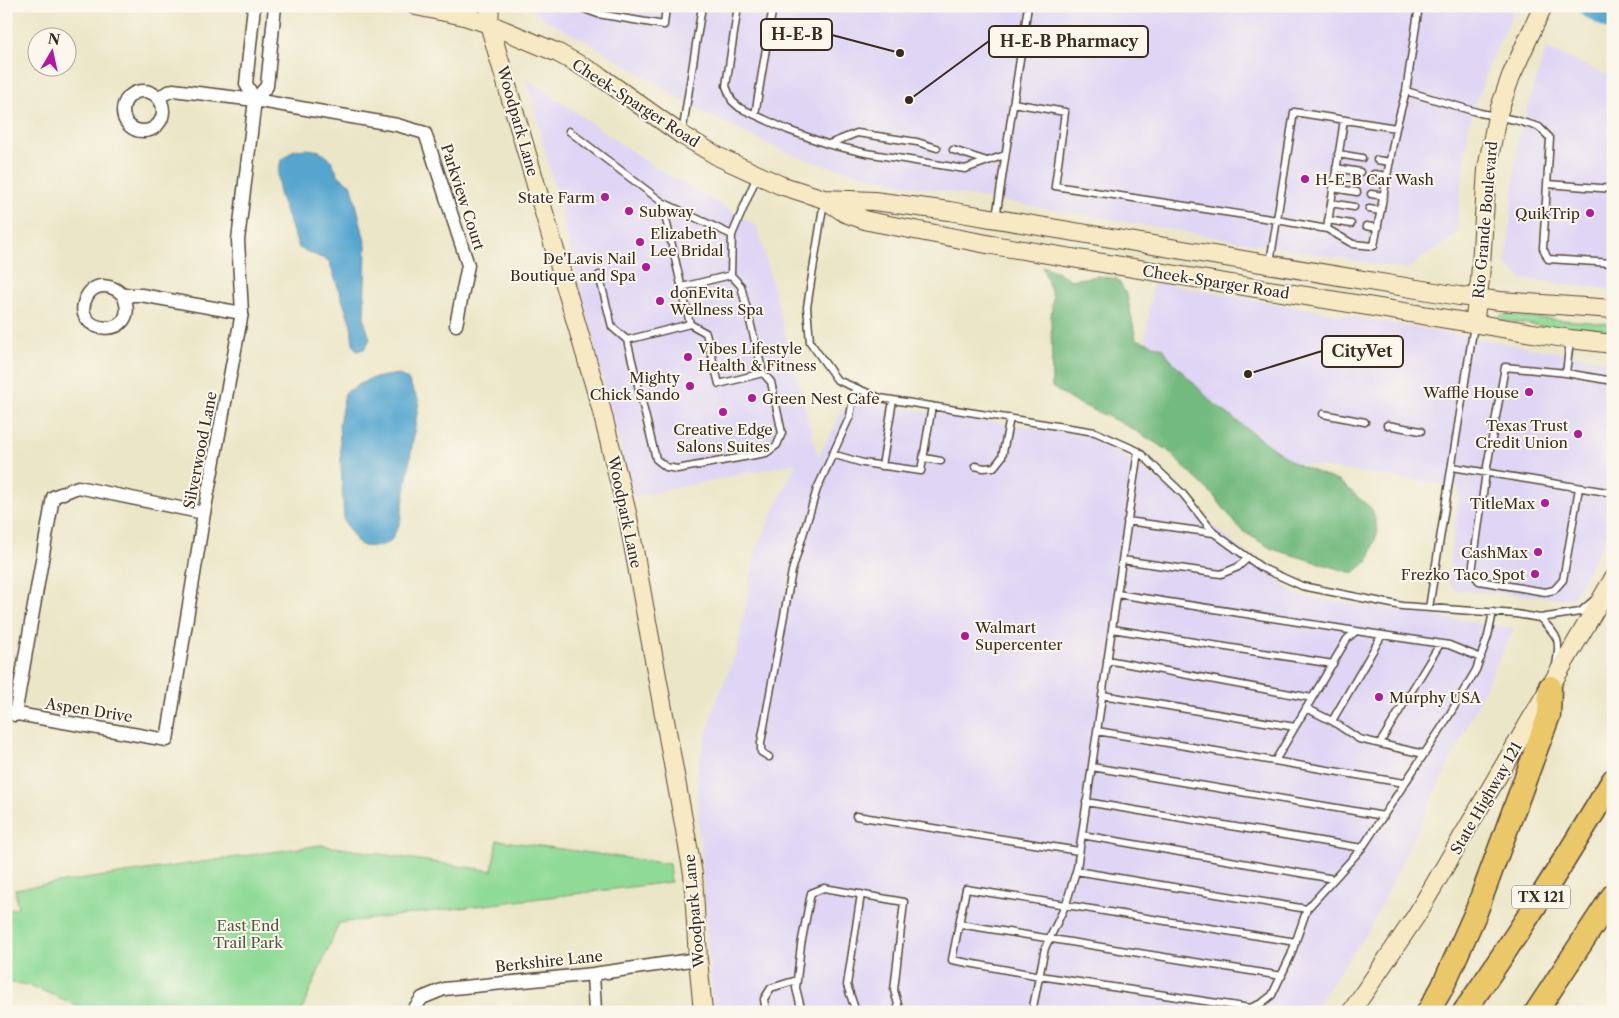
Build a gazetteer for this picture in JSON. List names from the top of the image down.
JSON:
{
  "streets": {
    "highway": ["TX 121"],
    "main road": [
      "Cheek-Sparger Road",
      "Woodpark Lane",
      "Rio Grande Boulevard",
      "State Highway 121"
    ],
    "street": [
      "Parkview Court",
      "Silverwood Lane",
      "Aspen Drive",
      "Berkshire Lane"
    ]
  },
  "crossings": [
    ["Cheek-Sparger Road", "Woodpark Lane"],
    ["Cheek-Sparger Road", "Rio Grande Boulevard"],
    ["Woodpark Lane", "Berkshire Lane"],
    ["Parkview Court", "Silverwood Lane"],
    ["Silverwood Lane", "Aspen Drive"]
  ],
  "parks": ["East End Trail Park"],
  "places": [
    "H-E-B",
    "H-E-B Pharmacy",
    "H-E-B Car Wash",
    "State Farm",
    "Subway",
    "QuikTrip",
    "Elizabeth Lee Bridal",
    "De'Lavis Nail Boutique and Spa",
    "donEvita Wellness Spa",
    "Vibes Lifestyle Health & Fitness",
    "CityVet",
    "Mighty Chick Sando",
    "Waffle House",
    "Green Nest Cafe",
    "Creative Edge Salons Suites",
    "Texas Trust Credit Union",
    "TitleMax",
    "CashMax",
    "Frezko Taco Spot",
    "Walmart Supercenter",
    "Murphy USA"
  ],
  "north": "top"
}
